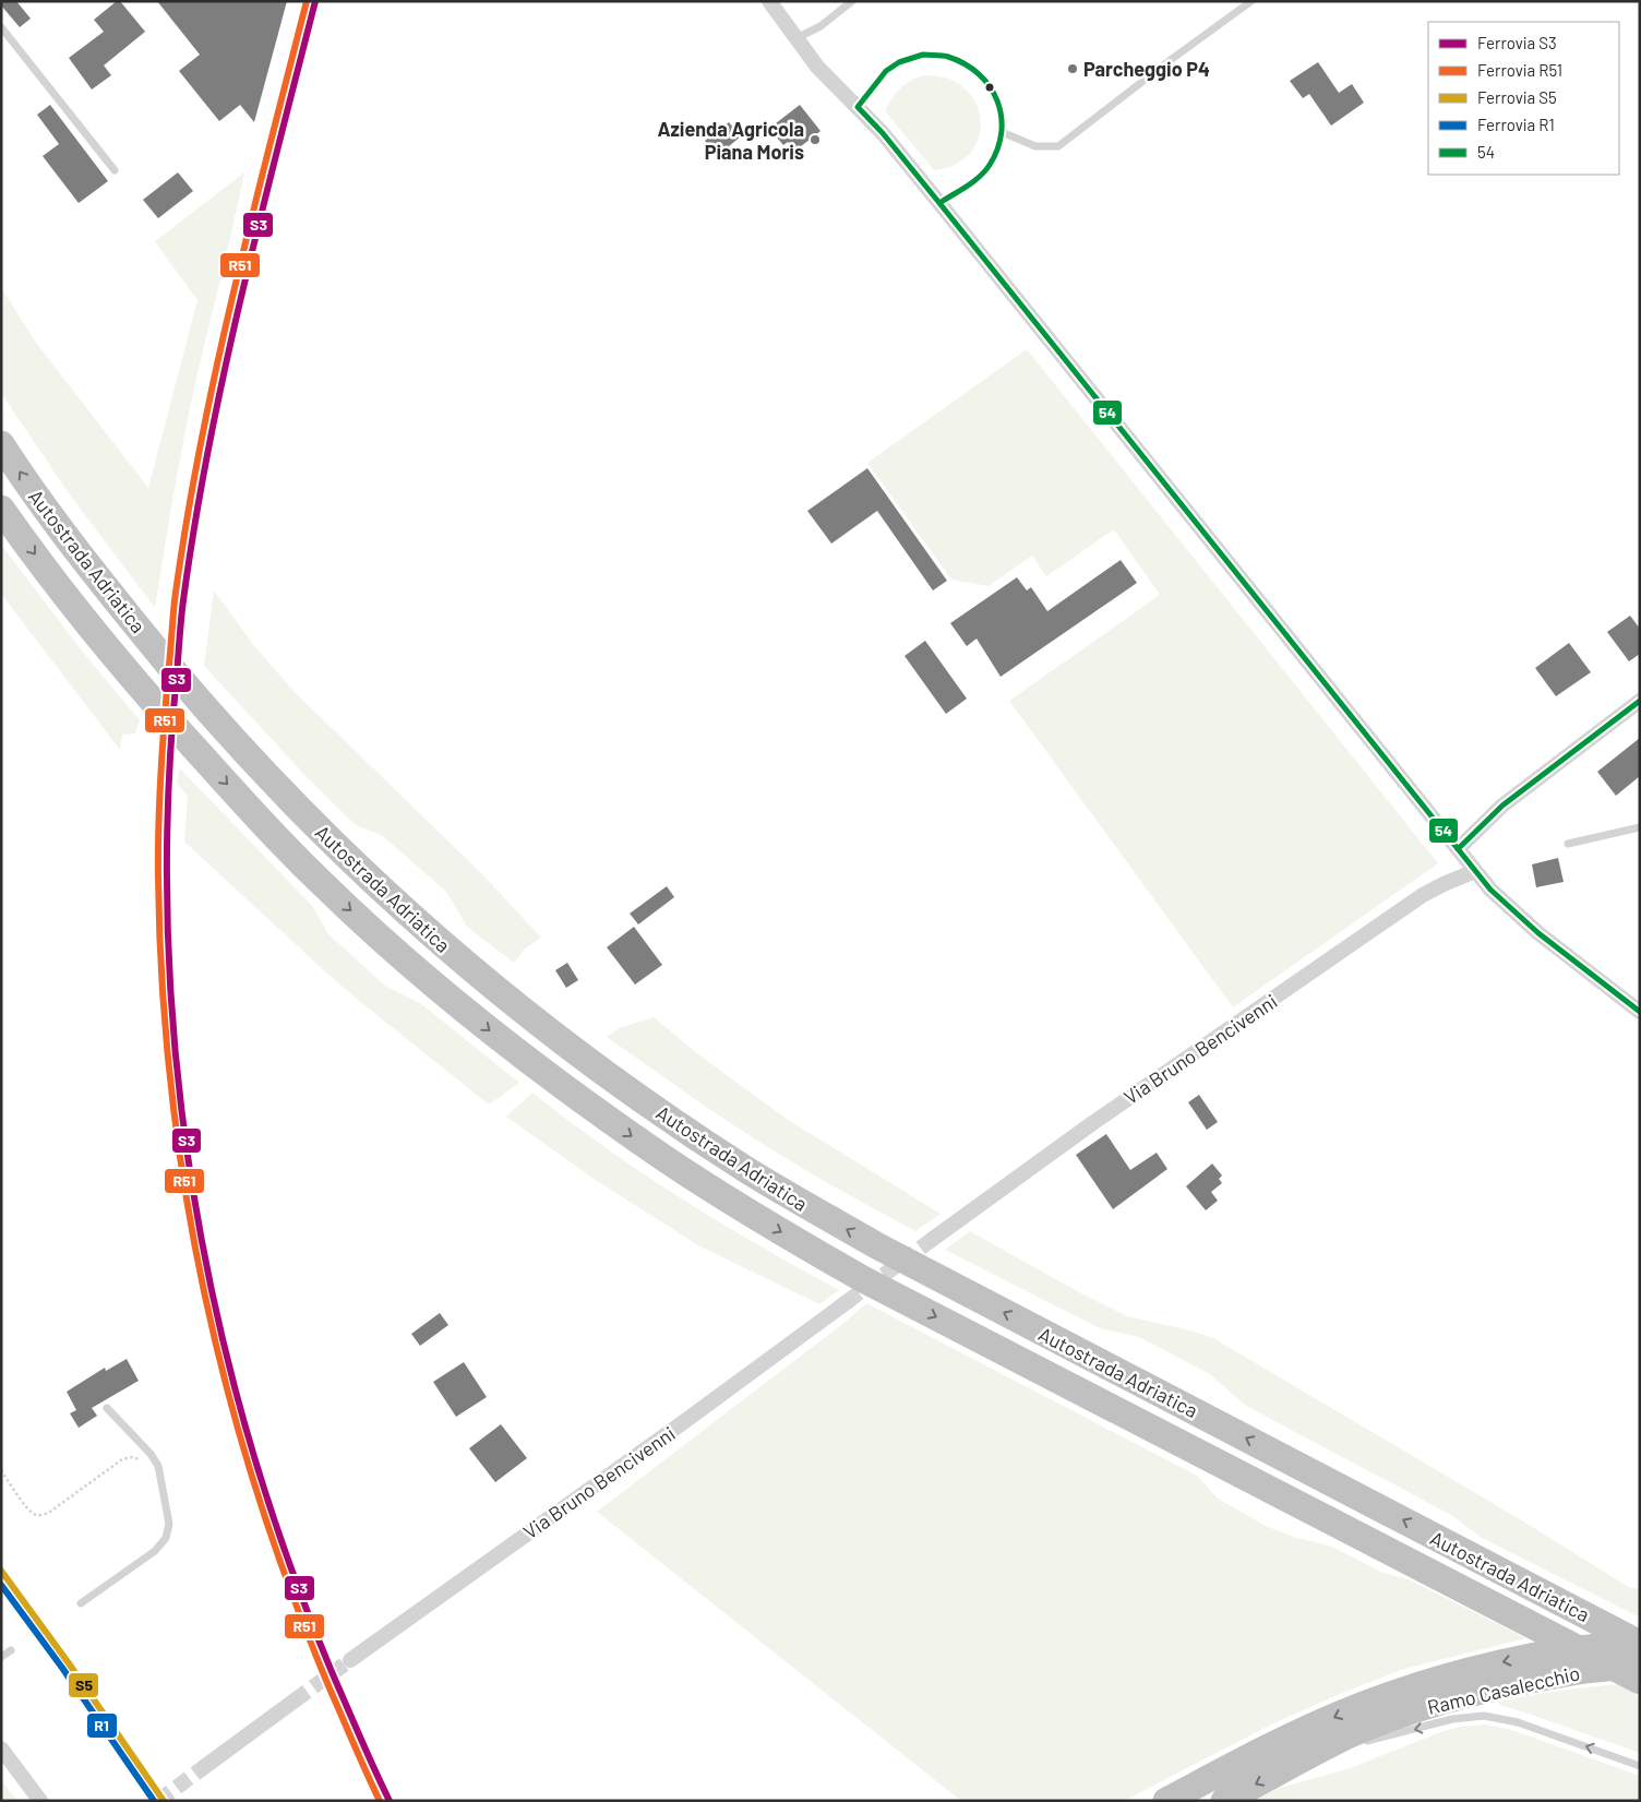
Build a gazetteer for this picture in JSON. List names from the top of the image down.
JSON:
{
  "streets": {
    "highway": ["Autostrada Adriatica", "Ramo Casalecchio"],
    "street": ["Via Bruno Bencivenni"]
  },
  "places": ["Parcheggio P4", "Azienda Agricola Piana Moris"],
  "lines": [
    "rail line S3",
    "rail line R51",
    "transit line 54",
    "rail line S5",
    "rail line R1"
  ],
  "legend": [
    "Ferrovia S3",
    "Ferrovia R51",
    "Ferrovia S5",
    "Ferrovia R1",
    "54"
  ]
}
